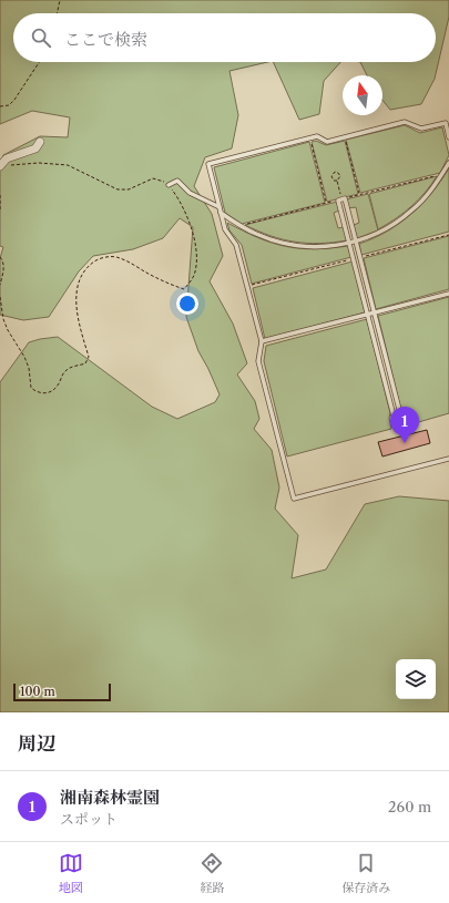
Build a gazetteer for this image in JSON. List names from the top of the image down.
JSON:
{
  "scale_bar": "100 m",
  "north": "top",
  "page": {
    "search": "ここで検索",
    "pins": "1",
    "scale": "100 m",
    "heading": "周辺",
    "list": [
      {
        "mark": "1",
        "name": "湘南森林霊園",
        "note": "スポット",
        "value": "260 m"
      }
    ],
    "nav": ["地図", "経路", "保存済み"]
  }
}
